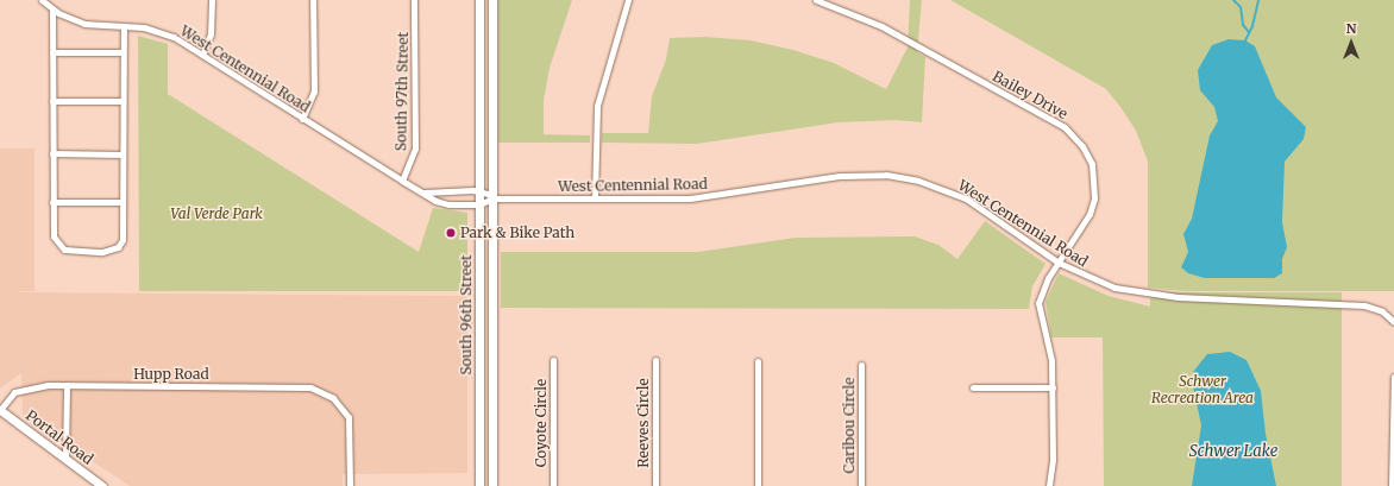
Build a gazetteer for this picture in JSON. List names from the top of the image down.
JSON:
{
  "streets": {
    "main road": ["South 96th Street", "Portal Road"],
    "street": [
      "West Centennial Road",
      "South 97th Street",
      "Bailey Drive",
      "Hupp Road",
      "Coyote Circle",
      "Reeves Circle",
      "Caribou Circle"
    ]
  },
  "crossings": [
    ["West Centennial Road", "South 97th Street"],
    ["West Centennial Road", "Bailey Drive"],
    ["West Centennial Road", "South 96th Street"],
    ["Hupp Road", "Portal Road"]
  ],
  "water": ["Schwer Lake"],
  "parks": ["Val Verde Park", "Schwer Recreation Area"],
  "places": ["Park & Bike Path"],
  "north": "top"
}
